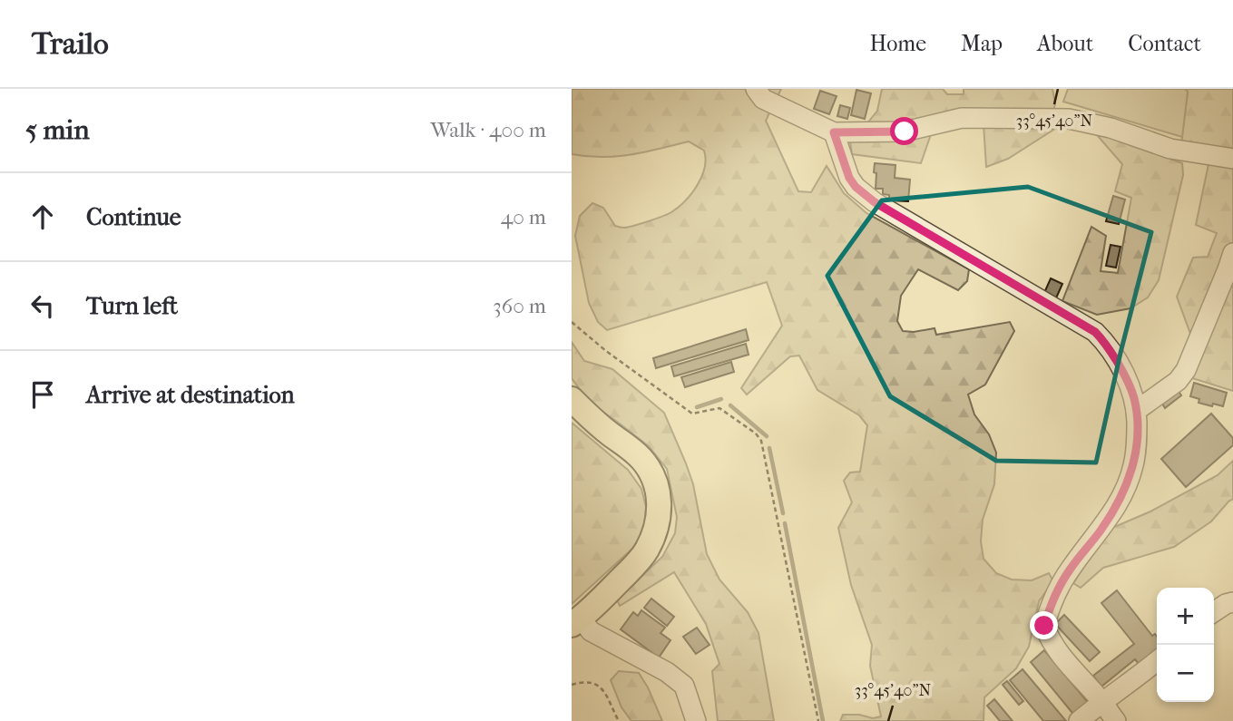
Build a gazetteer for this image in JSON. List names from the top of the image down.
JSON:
{
  "page": {
    "header": "Trailo",
    "nav": [
      "Home",
      "Map",
      "About",
      "Contact"
    ],
    "heading": ["5 min", "Walk · 400 m"],
    "list": [
      ["Continue", "40 m"],
      ["Turn left", "360 m"],
      "Arrive at destination"
    ],
    "map_buttons": ["+", "−"]
  },
  "coordinates": ["33°45'40\"N"]
}
